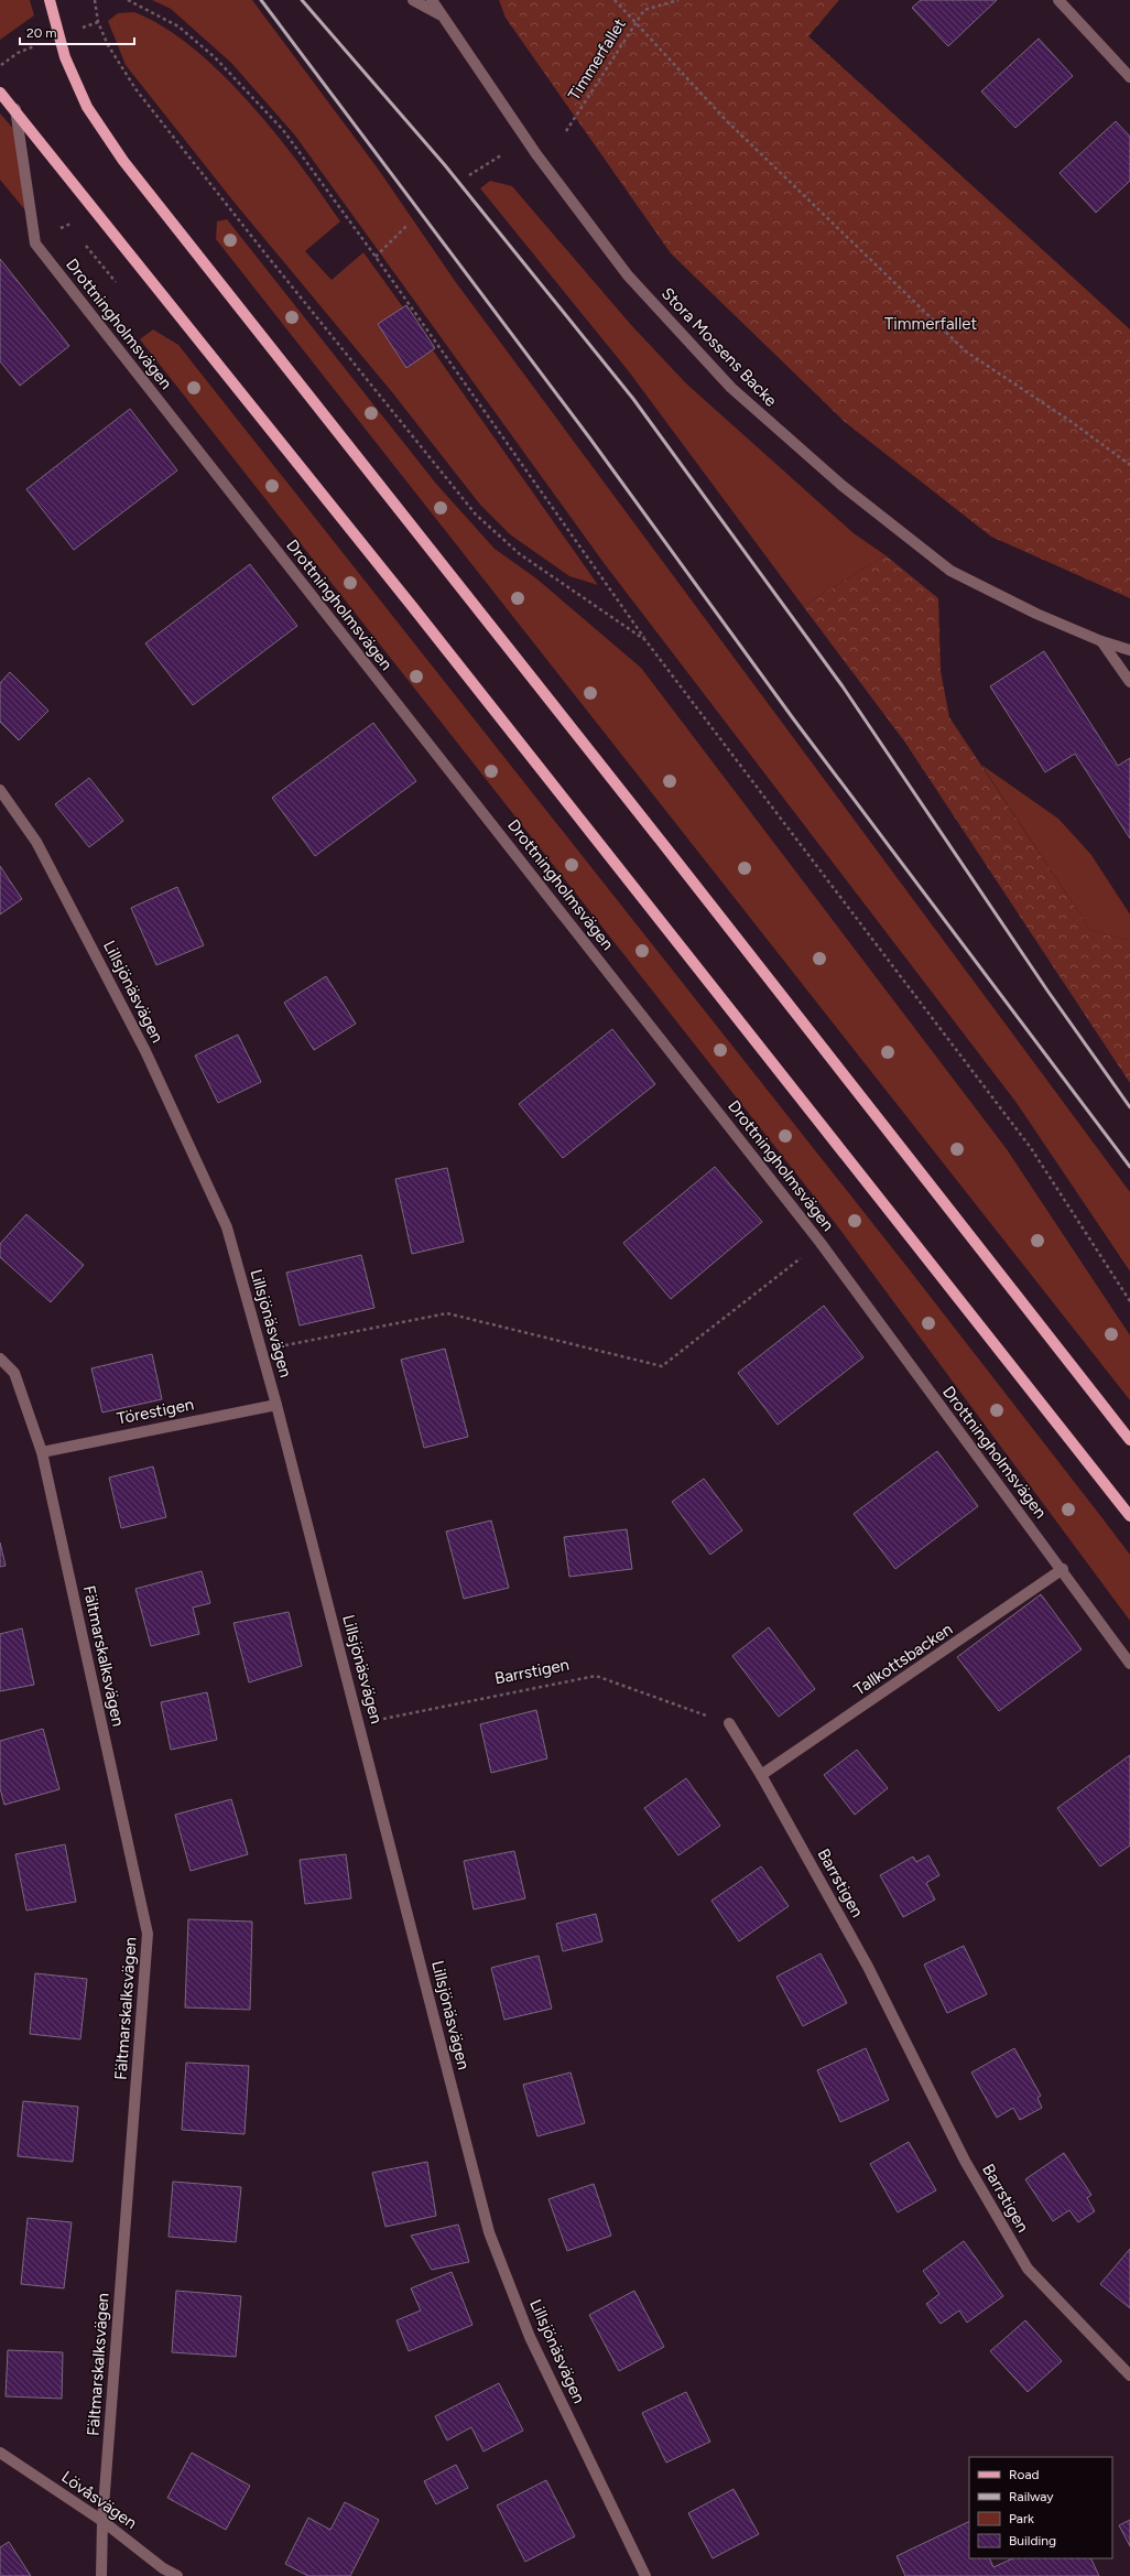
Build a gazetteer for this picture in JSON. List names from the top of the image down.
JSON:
{
  "streets": {
    "street": [
      "Drottningholmsvägen",
      "Stora Mossens Backe",
      "Lillsjönäsvägen",
      "Törestigen",
      "Fältmarskalksvägen",
      "Tallkottsbacken",
      "Barrstigen",
      "Lövåsvägen"
    ],
    "path": ["Timmerfallet"]
  },
  "crossings": [
    ["Drottningholmsvägen", "Tallkottsbacken"],
    ["Lillsjönäsvägen", "Törestigen"],
    ["Lillsjönäsvägen", "Barrstigen"],
    ["Törestigen", "Fältmarskalksvägen"],
    ["Fältmarskalksvägen", "Lövåsvägen"],
    ["Tallkottsbacken", "Barrstigen"]
  ],
  "parks": ["Timmerfallet"],
  "legend": [
    "Road",
    "Railway",
    "Park",
    "Building"
  ],
  "scale_bar": "20 m"
}
